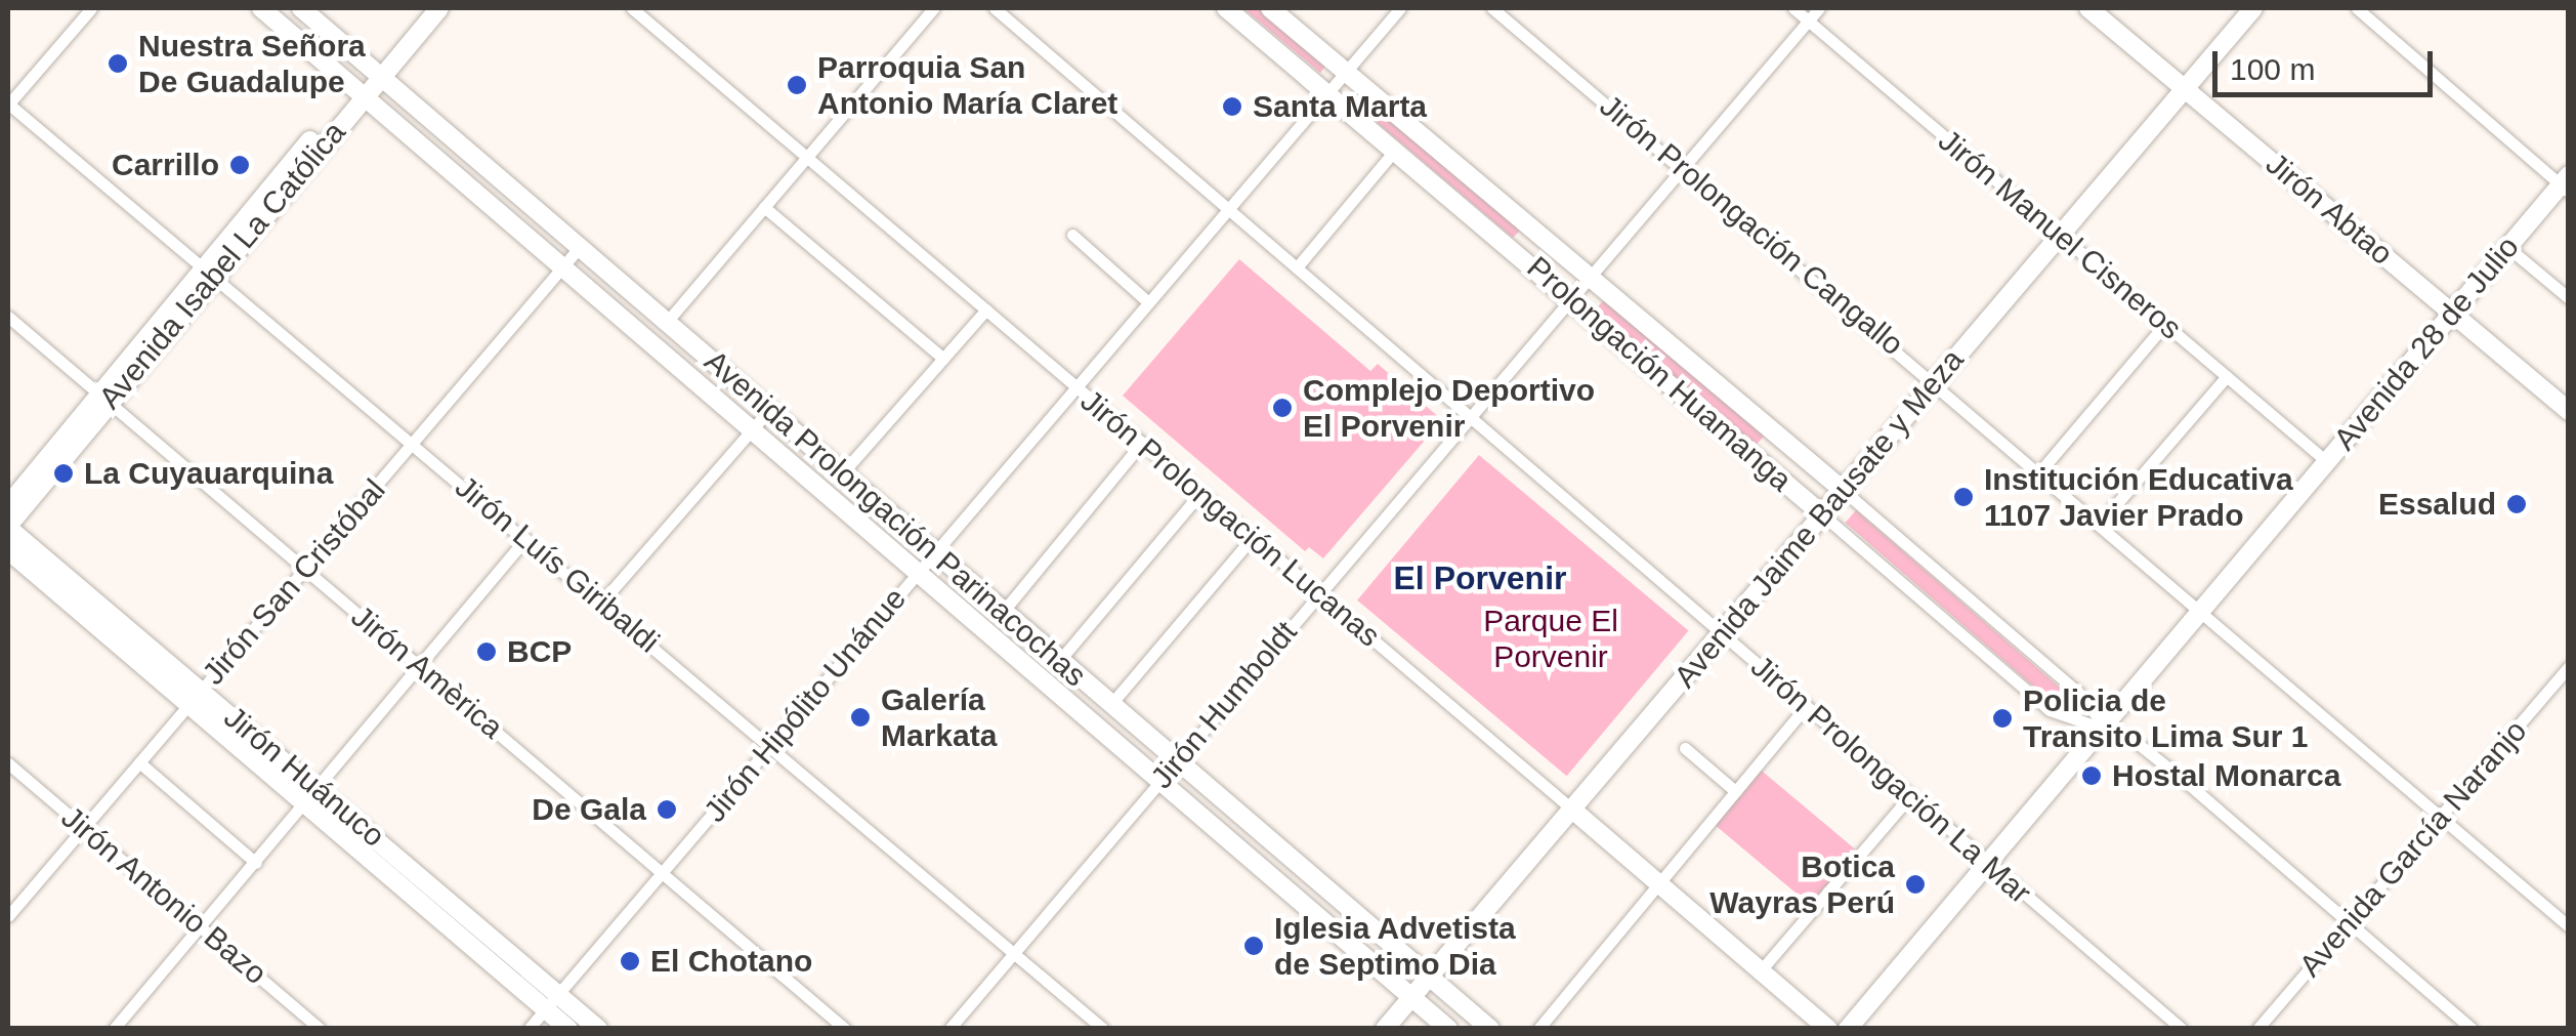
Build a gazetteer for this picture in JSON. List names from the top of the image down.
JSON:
{
  "streets": {
    "main road": [
      "Jirón Abtao",
      "Avenida Isabel La Católica",
      "Avenida 28 de Julio",
      "Prolongación Huamanga",
      "Avenida Prolongación Parinacochas",
      "Jirón Prolongación Lucanas",
      "Avenida Jaime Bausate y Meza",
      "Jirón Huánuco"
    ],
    "street": [
      "Jirón Prolongación Cangallo",
      "Jirón Manuel Cisneros",
      "Jirón Luís Giribaldi",
      "Jirón San Cristóbal",
      "Jirón Amèrica",
      "Jirón Hipólito Unánue",
      "Jirón Humboldt",
      "Jirón Prolongación La Mar",
      "Avenida García Naranjo",
      "Jirón Antonio Bazo"
    ]
  },
  "crossings": [
    ["Jirón Abtao", "Avenida 28 de Julio"],
    ["Jirón Abtao", "Avenida Jaime Bausate y Meza"],
    ["Jirón Prolongación Cangallo", "Avenida 28 de Julio"],
    ["Jirón Prolongación Cangallo", "Avenida Jaime Bausate y Meza"],
    ["Jirón Prolongación Cangallo", "Jirón Humboldt"],
    ["Jirón Prolongación Cangallo", "Avenida García Naranjo"],
    ["Jirón Manuel Cisneros", "Avenida 28 de Julio"],
    ["Jirón Manuel Cisneros", "Avenida Jaime Bausate y Meza"],
    ["Jirón Manuel Cisneros", "Jirón Humboldt"],
    ["Avenida Isabel La Católica", "Avenida Prolongación Parinacochas"],
    ["Avenida Isabel La Católica", "Jirón Luís Giribaldi"],
    ["Avenida Isabel La Católica", "Jirón Amèrica"],
    ["Avenida Isabel La Católica", "Jirón Huánuco"],
    ["Avenida 28 de Julio", "Prolongación Huamanga"],
    ["Avenida 28 de Julio", "Jirón Prolongación La Mar"],
    ["Prolongación Huamanga", "Avenida Jaime Bausate y Meza"],
    ["Prolongación Huamanga", "Jirón Hipólito Unánue"],
    ["Prolongación Huamanga", "Jirón Humboldt"],
    ["Avenida Prolongación Parinacochas", "Avenida Jaime Bausate y Meza"],
    ["Avenida Prolongación Parinacochas", "Jirón San Cristóbal"],
    ["Avenida Prolongación Parinacochas", "Jirón Hipólito Unánue"],
    ["Avenida Prolongación Parinacochas", "Jirón Humboldt"],
    ["Jirón Prolongación Lucanas", "Avenida Jaime Bausate y Meza"],
    ["Jirón Prolongación Lucanas", "Jirón Hipólito Unánue"],
    ["Jirón Prolongación Lucanas", "Jirón Humboldt"],
    ["Avenida Jaime Bausate y Meza", "Jirón Prolongación La Mar"],
    ["Jirón Luís Giribaldi", "Jirón San Cristóbal"],
    ["Jirón Luís Giribaldi", "Jirón Hipólito Unánue"],
    ["Jirón Luís Giribaldi", "Jirón Humboldt"],
    ["Jirón San Cristóbal", "Jirón Amèrica"],
    ["Jirón San Cristóbal", "Jirón Huánuco"],
    ["Jirón San Cristóbal", "Jirón Antonio Bazo"],
    ["Jirón Amèrica", "Jirón Hipólito Unánue"],
    ["Jirón Hipólito Unánue", "Jirón Huánuco"],
    ["Jirón Hipólito Unánue", "Jirón Prolongación La Mar"],
    ["Jirón Humboldt", "Jirón Prolongación La Mar"]
  ],
  "districts": ["El Porvenir"],
  "parks": ["Parque El Porvenir"],
  "places": [
    "Nuestra Señora De Guadalupe",
    "Parroquia San Antonio María Claret",
    "Santa Marta",
    "Carrillo",
    "Complejo Deportivo El Porvenir",
    "La Cuyauarquina",
    "Institución Educativa 1107 Javier Prado",
    "Essalud",
    "BCP",
    "Galería Markata",
    "Policia de Transito Lima Sur 1",
    "Hostal Monarca",
    "De Gala",
    "Botica Wayras Perú",
    "Iglesia Advetista de Septimo Dia",
    "El Chotano"
  ],
  "scale_bar": "100 m"
}
